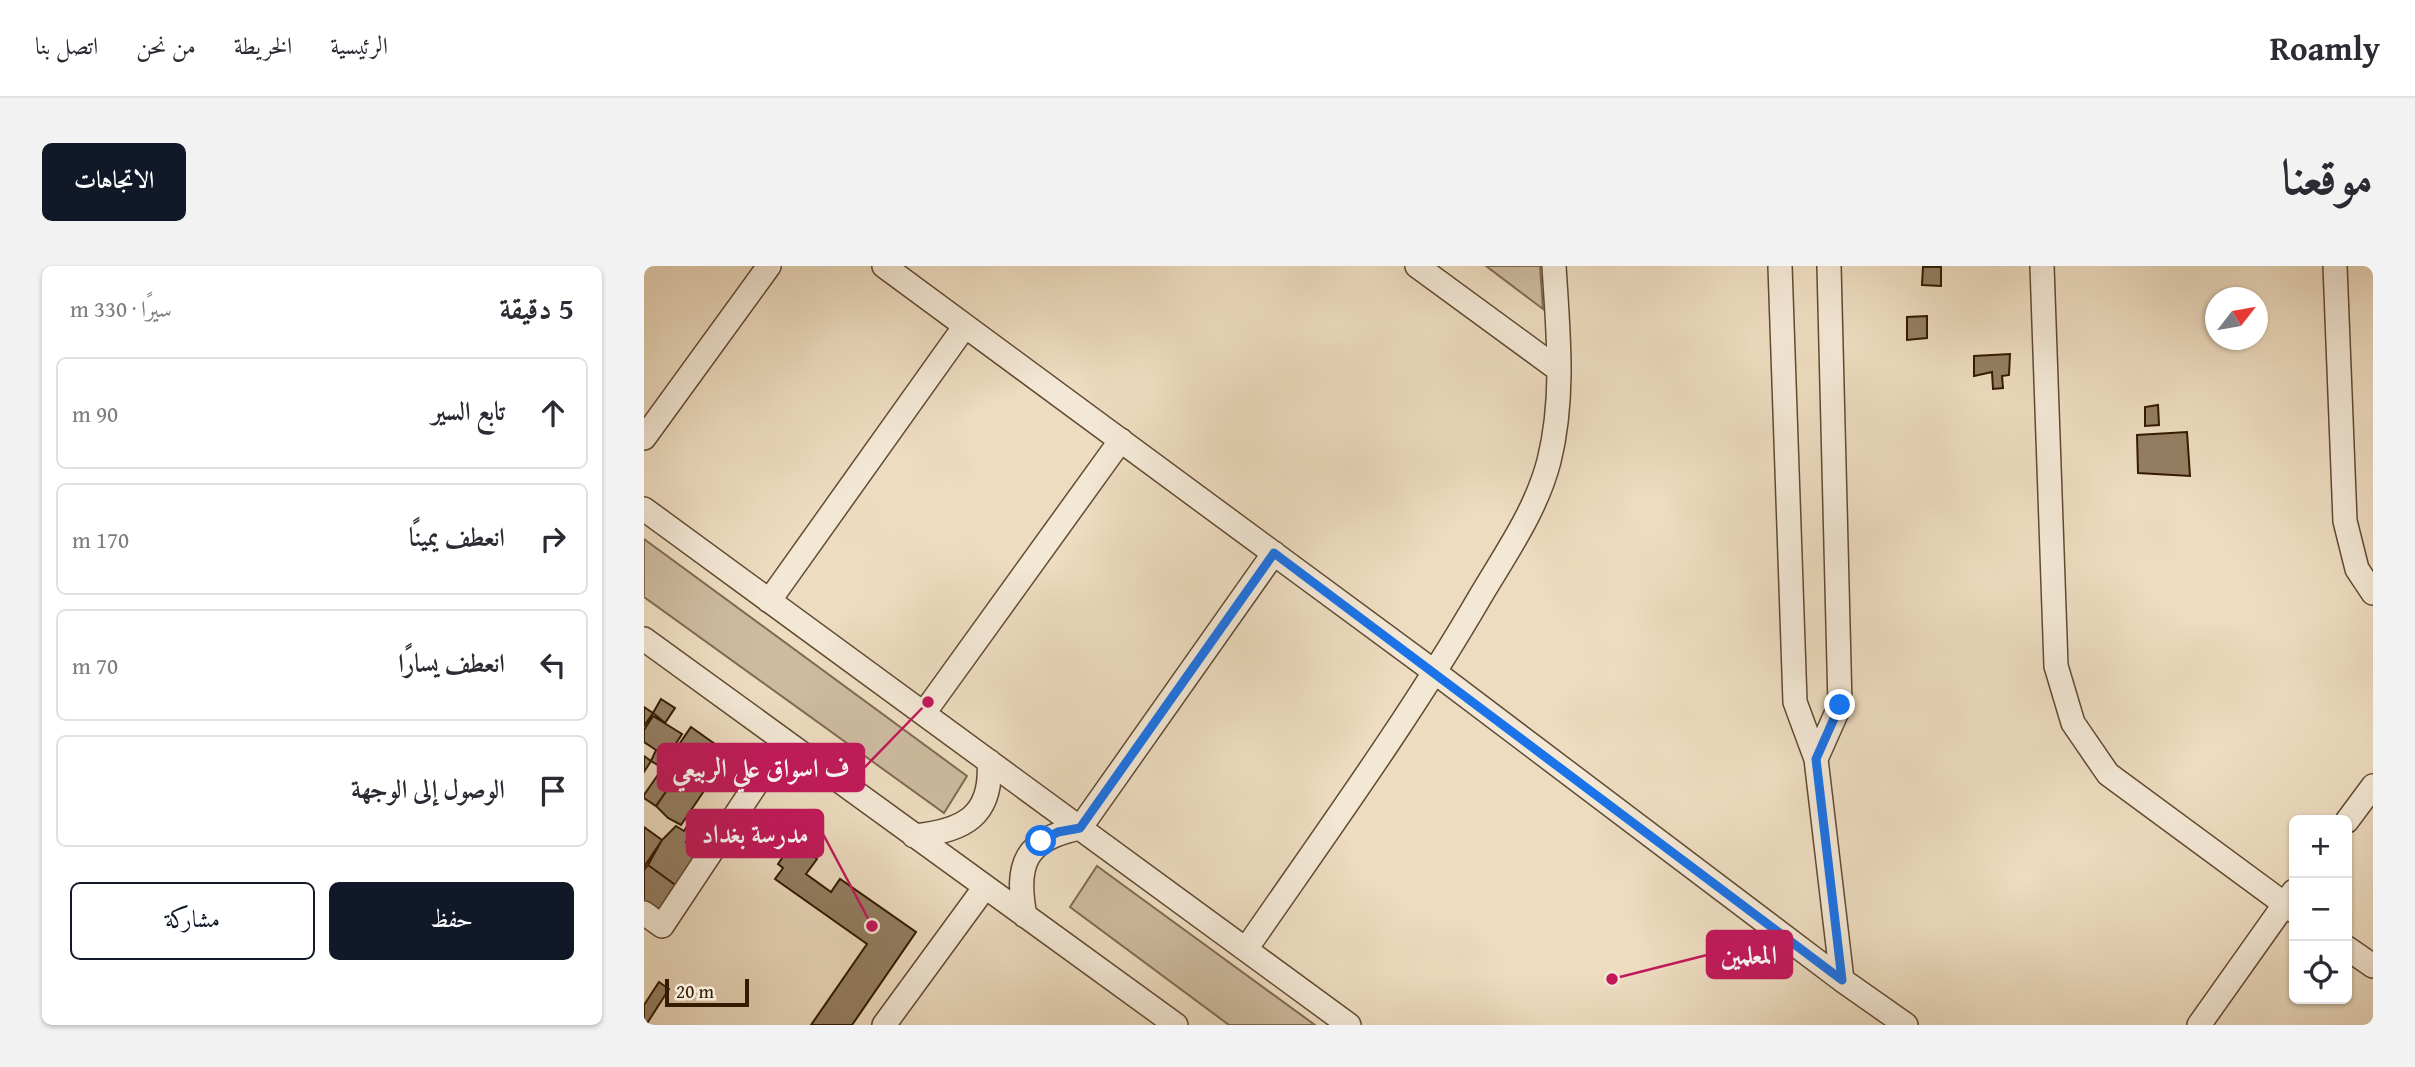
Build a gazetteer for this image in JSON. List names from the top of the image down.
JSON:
{
  "places": ["ف اسواق علي الربيعي", "مدرسة بغداد", "المعلمين"],
  "scale_bar": "20 m",
  "north": "top right",
  "page": {
    "header": "Roamly",
    "nav": [
      "الرئيسية",
      "الخريطة",
      "من نحن",
      "اتصل بنا"
    ],
    "title": "موقعنا",
    "buttons": [
      "الاتجاهات",
      ["حفظ", "مشاركة"]
    ],
    "heading": ["5 دقيقة", "سيرًا · 330 m"],
    "list": [
      ["تابع السير", "90 m"],
      ["انعطف يمينًا", "170 m"],
      ["انعطف يسارًا", "70 m"],
      "الوصول إلى الوجهة"
    ],
    "map_buttons": ["+", "−"],
    "scale": "20 m"
  }
}
